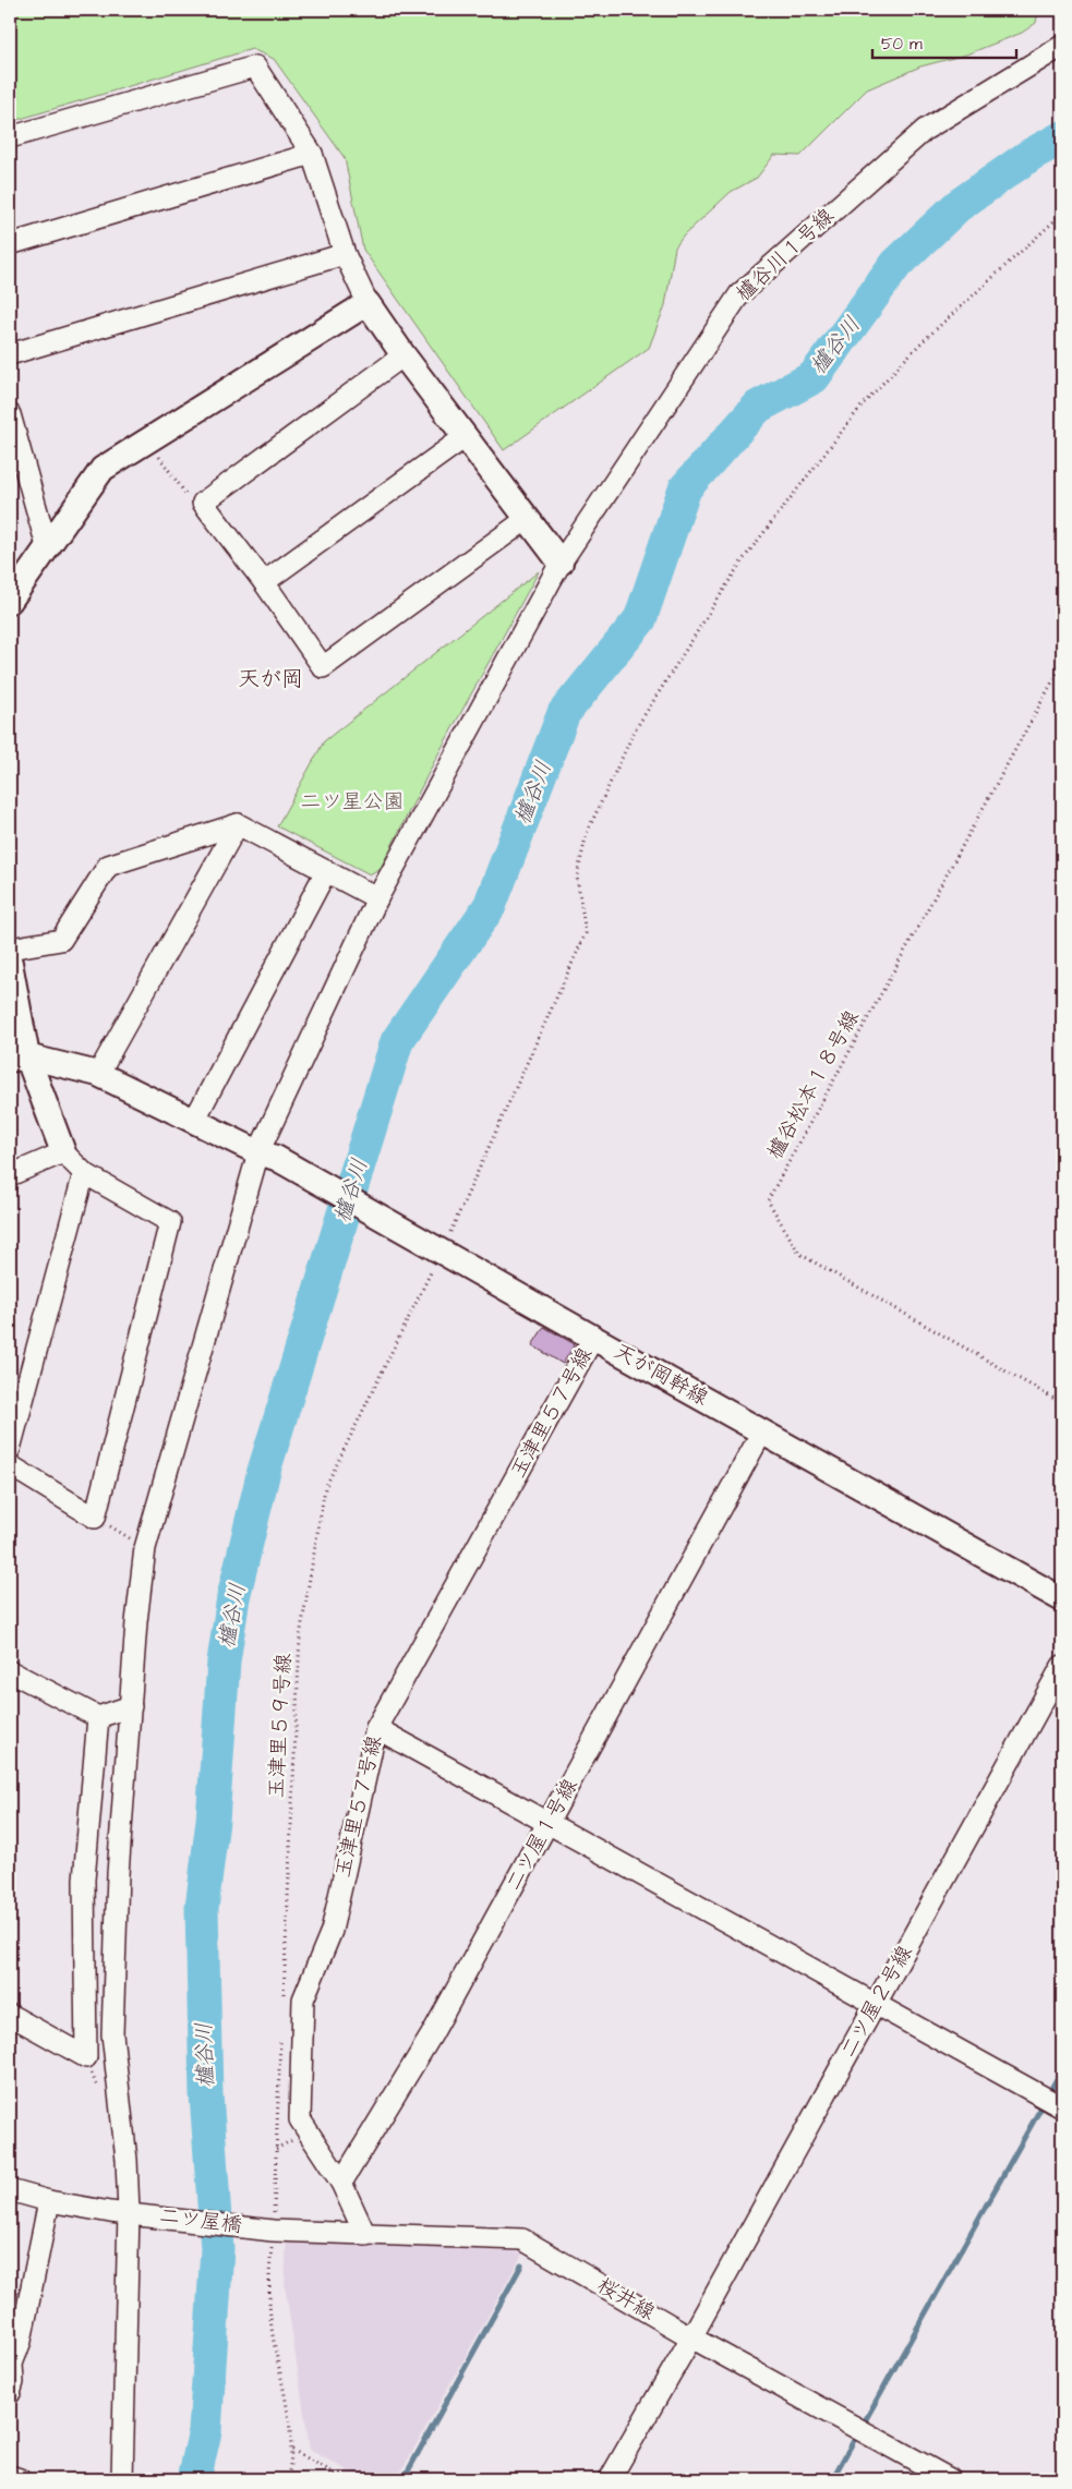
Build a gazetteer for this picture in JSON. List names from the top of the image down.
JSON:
{
  "streets": {
    "street": [
      "櫨谷川１号線",
      "天が岡幹線",
      "玉津里５７号線",
      "二ツ屋１号線",
      "二ツ屋２号線",
      "二ツ屋橋",
      "桜井線"
    ],
    "path": ["櫨谷松本１８号線", "玉津里５９号線"]
  },
  "crossings": [
    ["櫨谷川１号線", "天が岡幹線"],
    ["櫨谷川１号線", "二ツ屋橋"],
    ["天が岡幹線", "玉津里５７号線"],
    ["天が岡幹線", "玉津里５９号線"],
    ["天が岡幹線", "二ツ屋１号線"],
    ["玉津里５７号線", "二ツ屋１号線"],
    ["二ツ屋２号線", "桜井線"],
    ["二ツ屋橋", "桜井線"]
  ],
  "districts": ["天が岡"],
  "water": ["櫨谷川"],
  "parks": ["二ツ星公園"],
  "scale_bar": "50 m"
}
